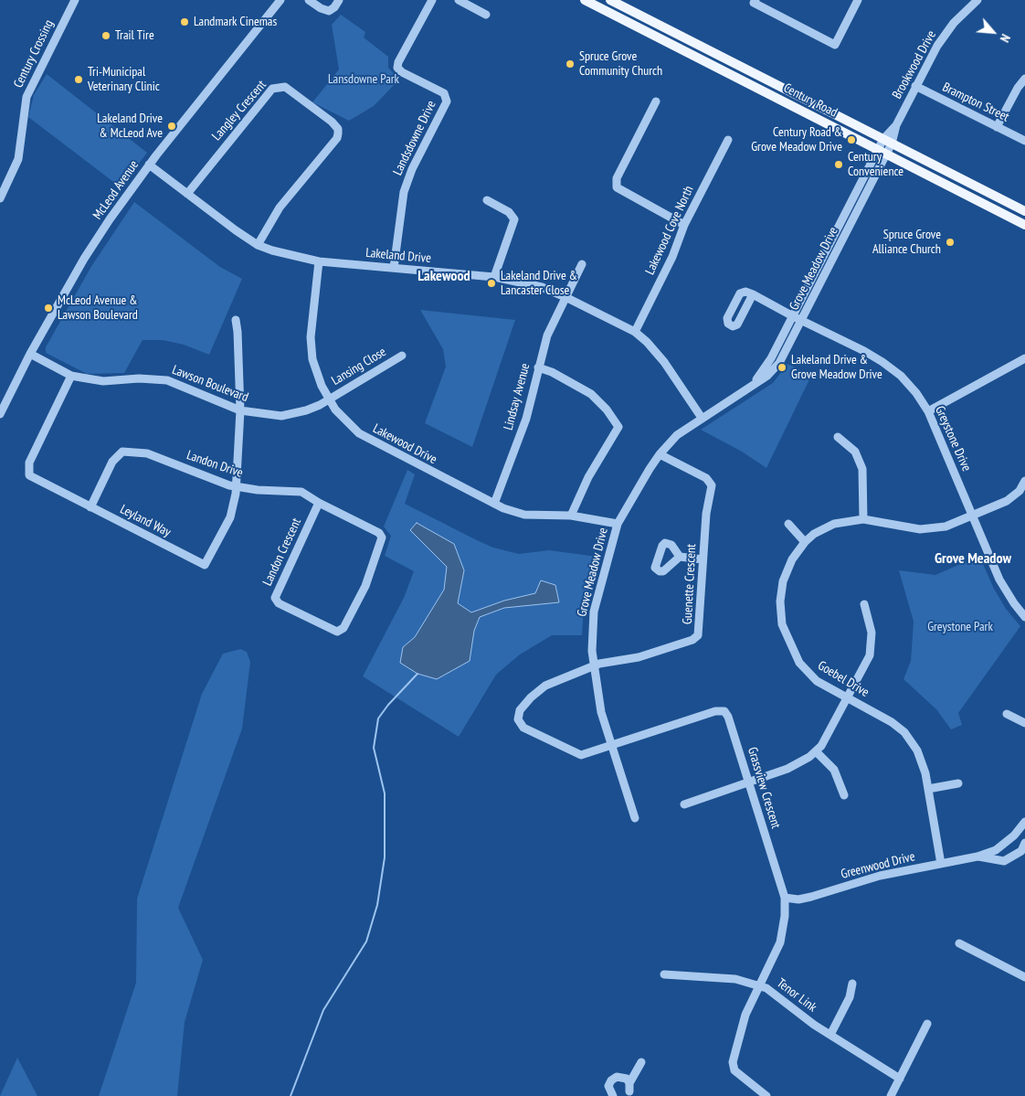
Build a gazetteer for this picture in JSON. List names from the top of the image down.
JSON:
{
  "streets": {
    "main road": ["Century Road"],
    "street": [
      "Century Crossing",
      "Brookwood Drive",
      "Brampton Street",
      "Langley Crescent",
      "Landsdowne Drive",
      "McLeod Avenue",
      "Lakewood Cove North",
      "Lakeland Drive",
      "Grove Meadow Drive",
      "Lansing Close",
      "Lawson Boulevard",
      "Lindsay Avenue",
      "Greystone Drive",
      "Lakewood Drive",
      "Landon Drive",
      "Leyland Way",
      "Landon Crescent",
      "Guenette Crescent",
      "Goebel Drive",
      "Grassview Crescent",
      "Greenwood Drive",
      "Tenor Link"
    ]
  },
  "crossings": [
    ["Brookwood Drive", "Century Road"],
    ["Brookwood Drive", "Brampton Street"],
    ["Brookwood Drive", "Grove Meadow Drive"],
    ["Century Road", "Grove Meadow Drive"],
    ["Langley Crescent", "Lakeland Drive"],
    ["Landsdowne Drive", "Lakeland Drive"],
    ["McLeod Avenue", "Lakeland Drive"],
    ["McLeod Avenue", "Lawson Boulevard"],
    ["Lakewood Cove North", "Lakeland Drive"],
    ["Lakeland Drive", "Grove Meadow Drive"],
    ["Lakeland Drive", "Lindsay Avenue"],
    ["Lakeland Drive", "Lakewood Drive"],
    ["Grove Meadow Drive", "Greystone Drive"],
    ["Grove Meadow Drive", "Lakewood Drive"],
    ["Grove Meadow Drive", "Guenette Crescent"],
    ["Grove Meadow Drive", "Grassview Crescent"],
    ["Lansing Close", "Lawson Boulevard"],
    ["Lansing Close", "Lakewood Drive"],
    ["Lawson Boulevard", "Lakewood Drive"],
    ["Lawson Boulevard", "Leyland Way"],
    ["Lindsay Avenue", "Lakewood Drive"],
    ["Greystone Drive", "Goebel Drive"],
    ["Landon Drive", "Leyland Way"],
    ["Landon Drive", "Landon Crescent"],
    ["Goebel Drive", "Greenwood Drive"],
    ["Grassview Crescent", "Greenwood Drive"],
    ["Grassview Crescent", "Tenor Link"]
  ],
  "districts": ["Lakewood", "Grove Meadow"],
  "parks": ["Lansdowne Park", "Greystone Park"],
  "places": [
    "Landmark Cinemas",
    "Trail Tire",
    "Spruce Grove Community Church",
    "Tri-Municipal Veterinary Clinic",
    "Lakeland Drive & McLeod Ave",
    "Century Road & Grove Meadow Drive",
    "Century Convenience",
    "Spruce Grove Alliance Church",
    "Lakeland Drive & Lancaster Close",
    "McLeod Avenue & Lawson Boulevard",
    "Lakeland Drive & Grove Meadow Drive"
  ],
  "north": "bottom right"
}
